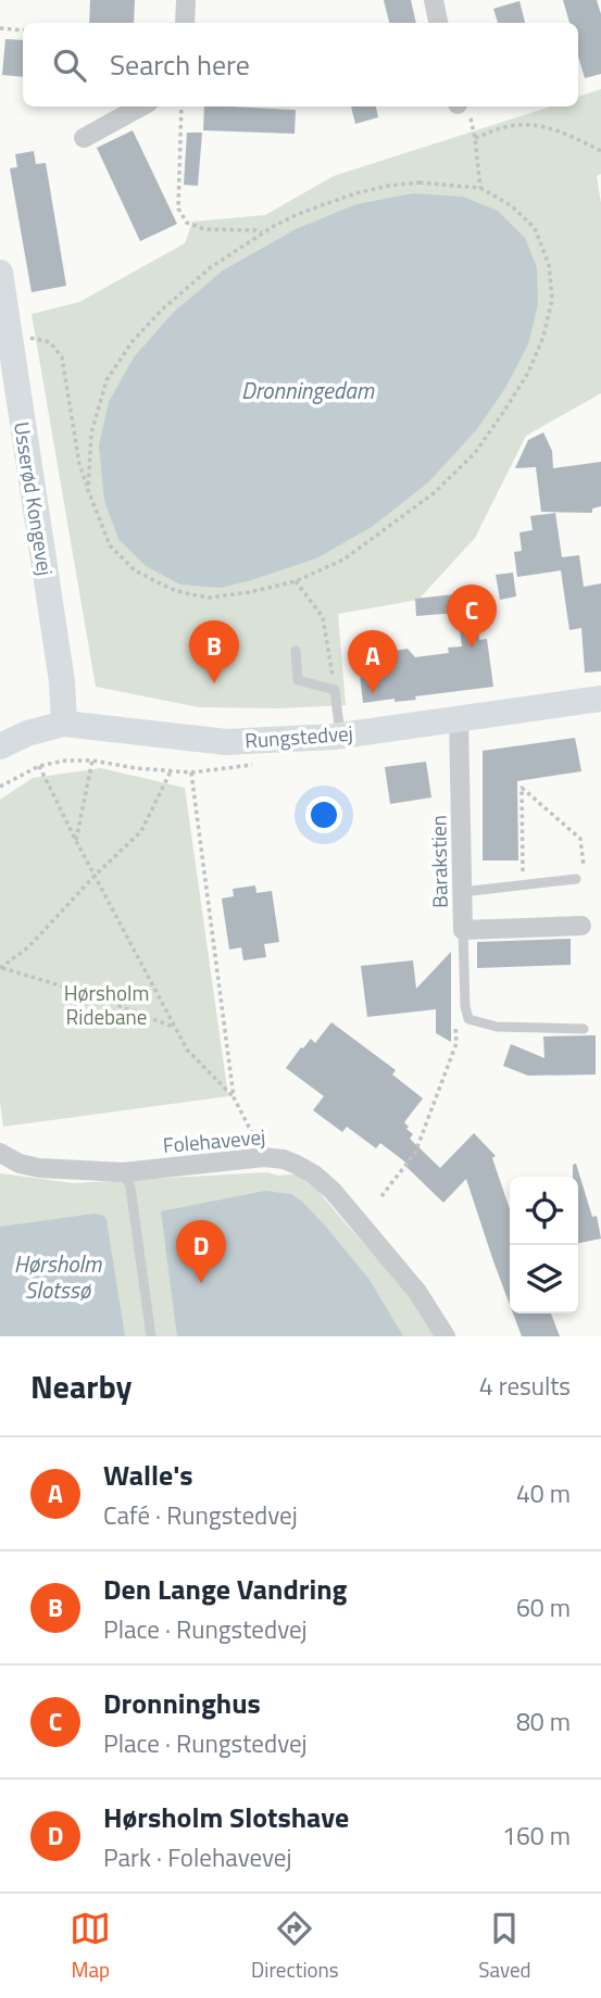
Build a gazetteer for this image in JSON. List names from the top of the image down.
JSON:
{
  "streets": {
    "main road": ["Usserød Kongevej", "Rungstedvej"],
    "street": ["Barakstien", "Folehavevej"]
  },
  "crossings": [
    ["Usserød Kongevej", "Rungstedvej"],
    ["Rungstedvej", "Barakstien"]
  ],
  "water": ["Dronningedam", "Hørsholm Slotssø"],
  "parks": ["Hørsholm Ridebane"],
  "page": {
    "search": "Search here",
    "pins": [
      "C",
      "B",
      "A",
      "D"
    ],
    "heading": ["Nearby", "4 results"],
    "list": [
      {
        "mark": "A",
        "name": "Walle's",
        "note": "Café · Rungstedvej",
        "value": "40 m"
      },
      {
        "mark": "B",
        "name": "Den Lange Vandring",
        "note": "Place · Rungstedvej",
        "value": "60 m"
      },
      {
        "mark": "C",
        "name": "Dronninghus",
        "note": "Place · Rungstedvej",
        "value": "80 m"
      },
      {
        "mark": "D",
        "name": "Hørsholm Slotshave",
        "note": "Park · Folehavevej",
        "value": "160 m"
      }
    ],
    "nav": ["Map", "Directions", "Saved"]
  }
}
